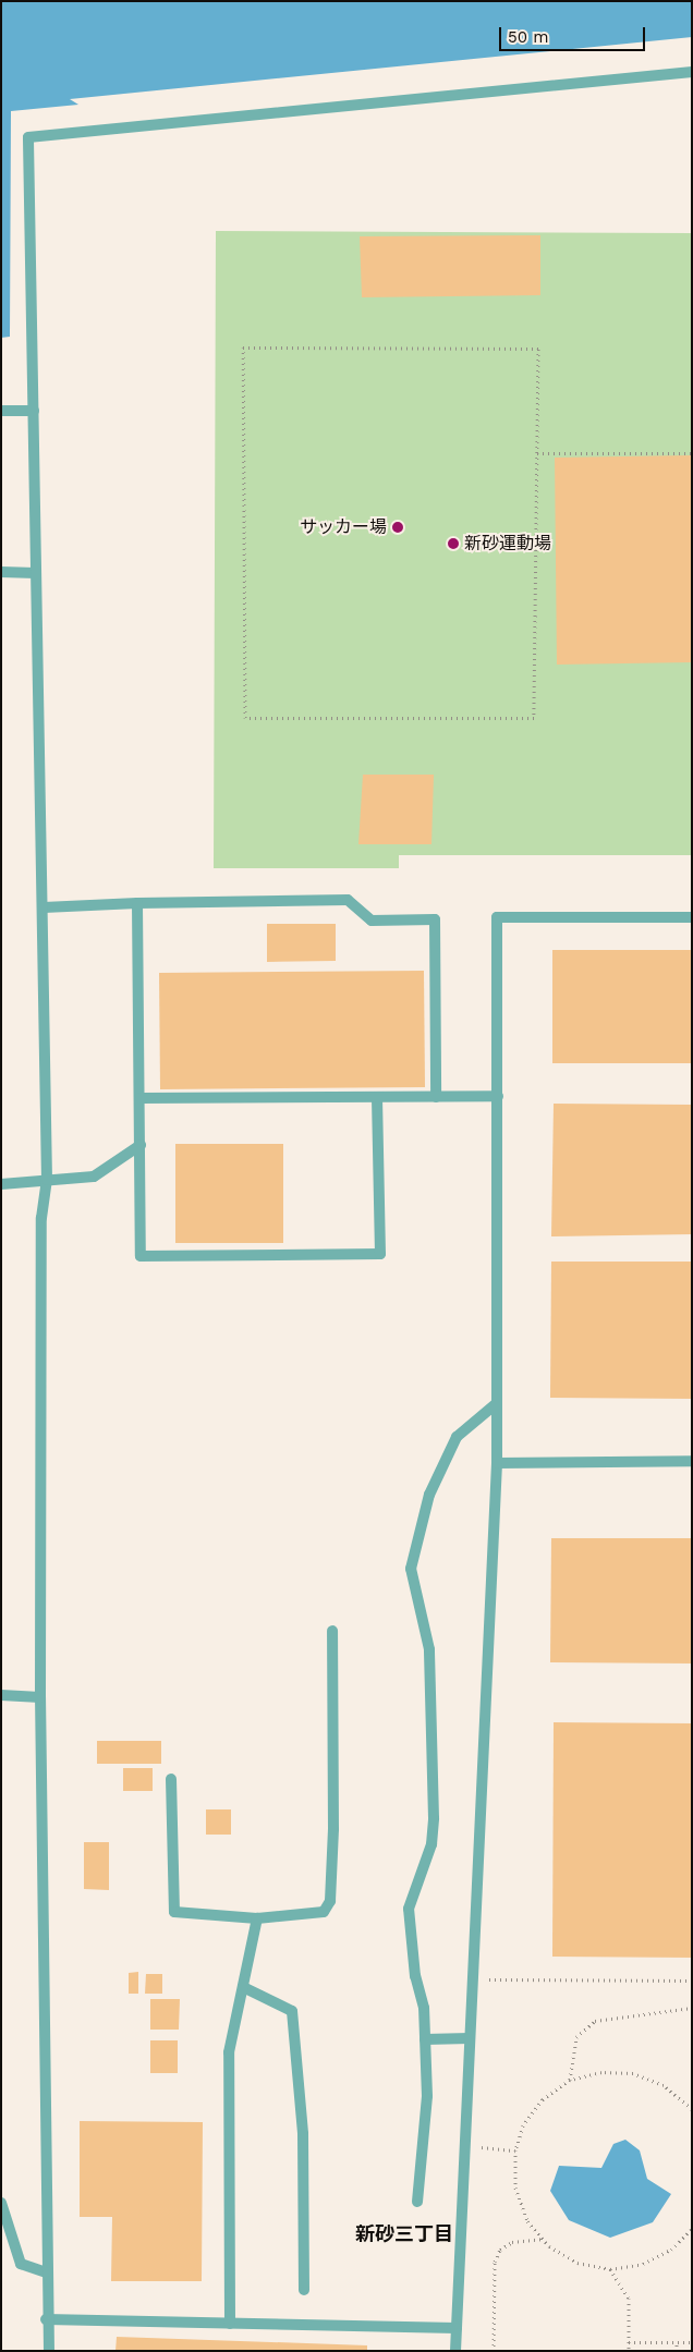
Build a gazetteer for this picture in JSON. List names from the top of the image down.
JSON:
{
  "districts": ["新砂三丁目"],
  "places": ["サッカー場", "新砂運動場"],
  "scale_bar": "50 m"
}
